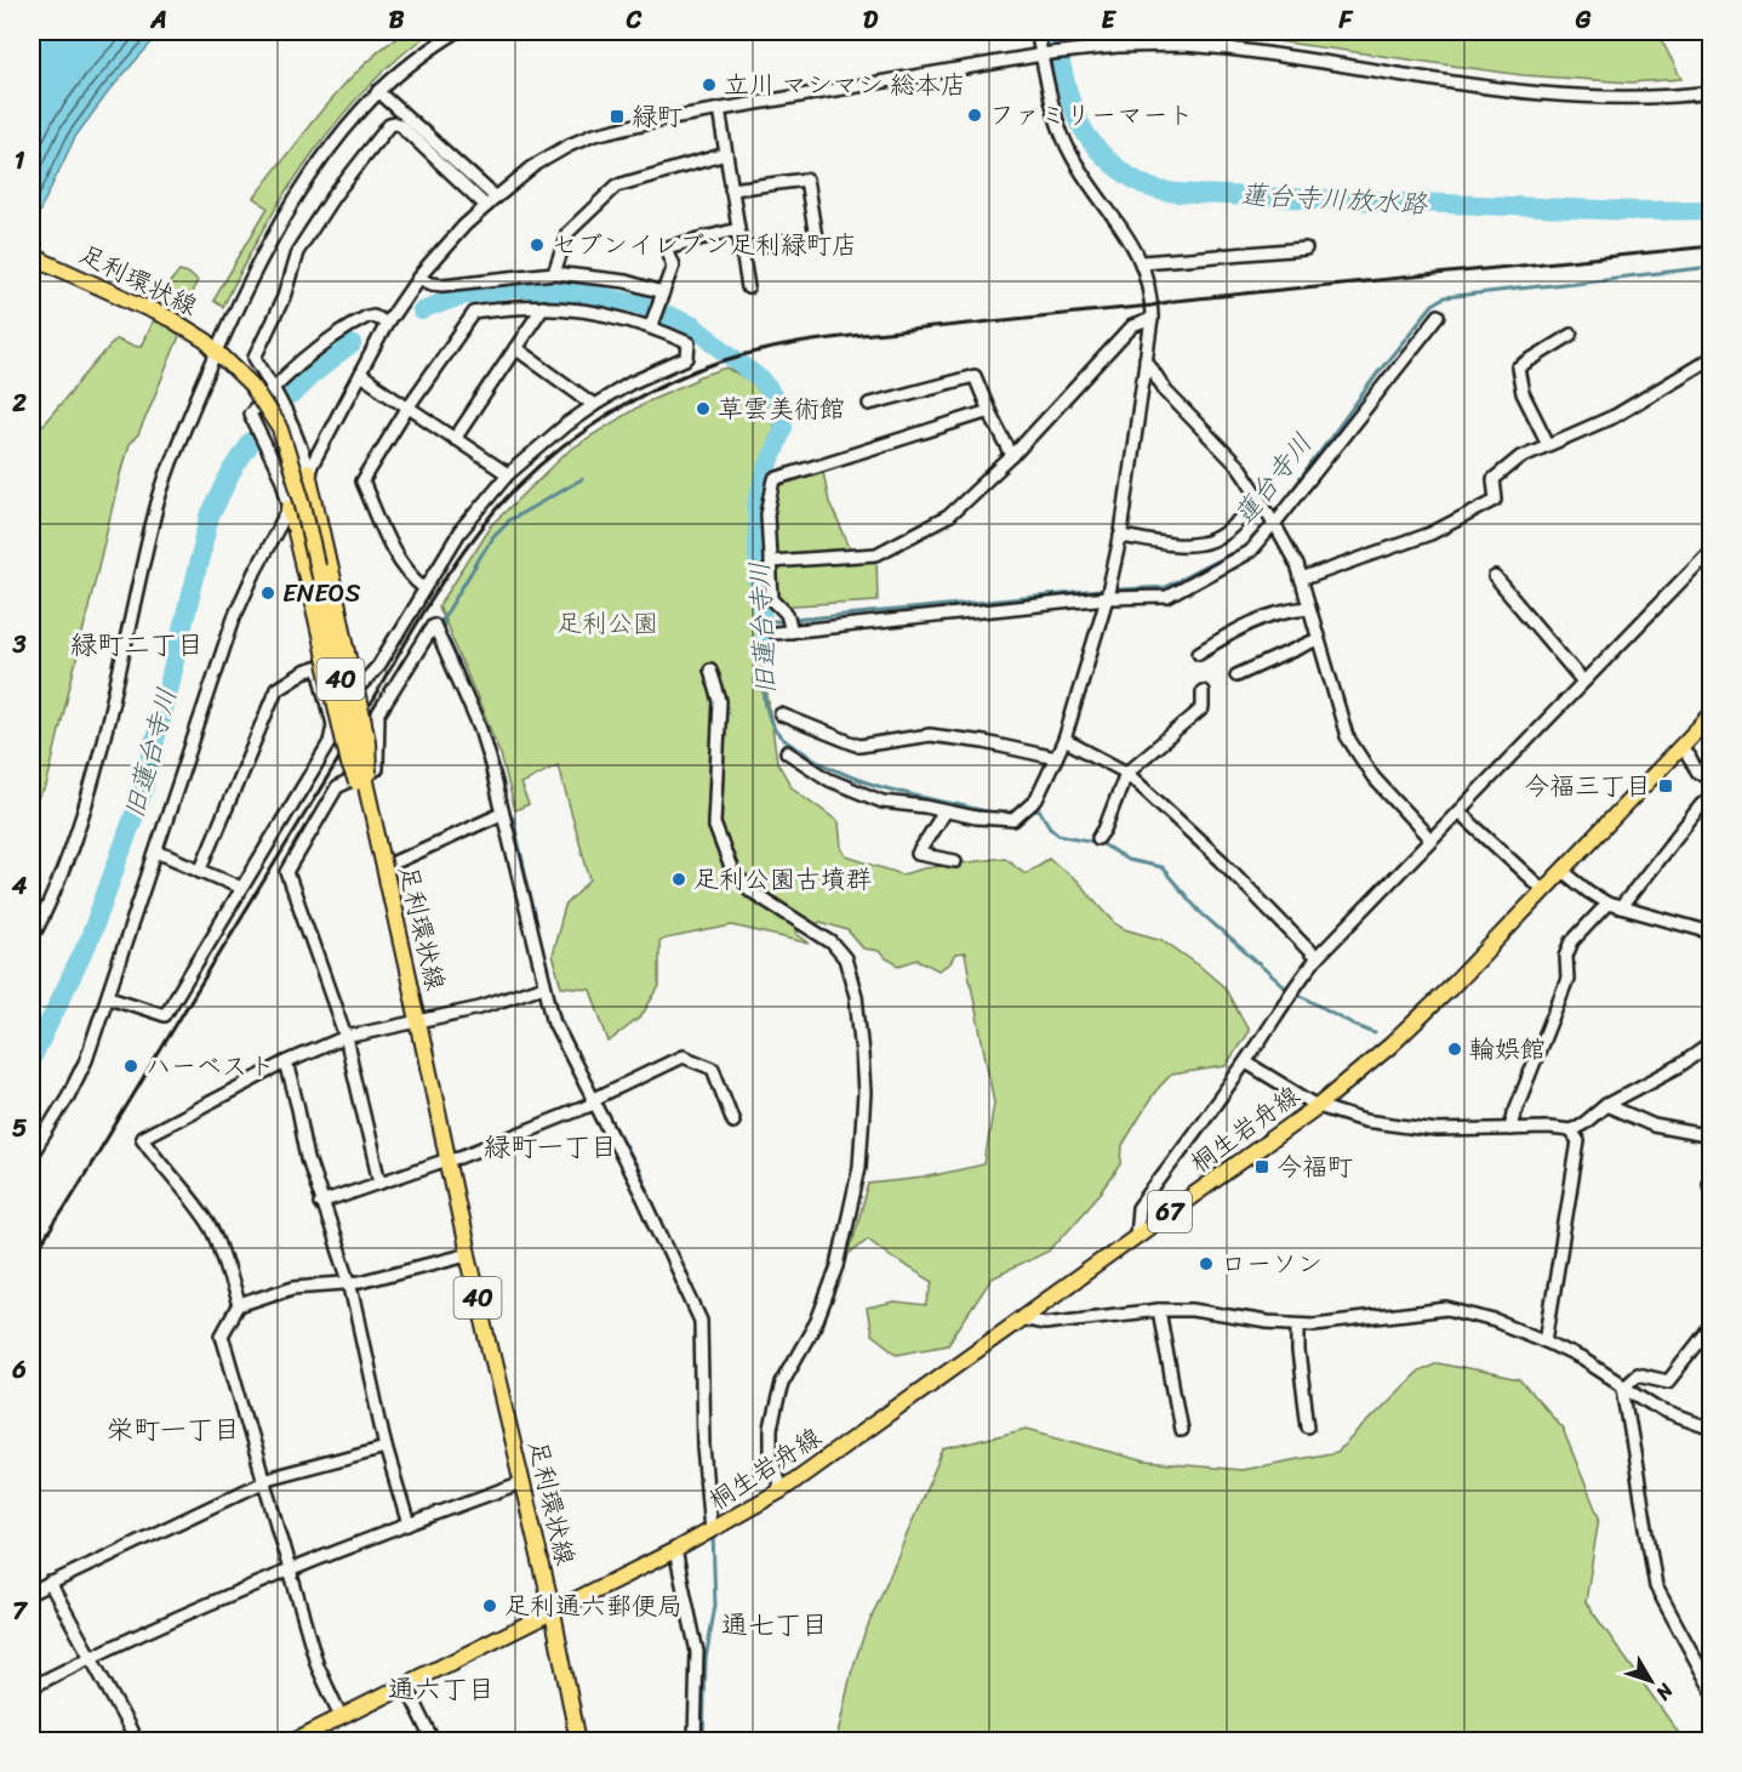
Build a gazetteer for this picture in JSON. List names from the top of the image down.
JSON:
{
  "streets": {
    "main road": [
      "足利環状線",
      "40",
      "桐生岩舟線",
      "67"
    ]
  },
  "crossings": [
    ["足利環状線", "桐生岩舟線"],
    ["足利環状線", "67"],
    ["桐生岩舟線", "67"]
  ],
  "districts": [
    "緑町二丁目",
    "緑町一丁目",
    "栄町一丁目",
    "通七丁目",
    "通六丁目"
  ],
  "water": ["蓮台寺川放水路", "蓮台寺川", "旧蓮台寺川"],
  "parks": ["足利公園"],
  "places": {
    "other": [
      "立川 マシマシ 総本店",
      "ファミリーマート",
      "セブンイレブン足利緑町店",
      "草雲美術館",
      "ENEOS",
      "足利公園古墳群",
      "輪娯館",
      "ハーベスト",
      "ローソン",
      "足利通六郵便局"
    ],
    "transit": ["緑町", "今福三丁目", "今福町"]
  },
  "north": "bottom right",
  "grid": {
    "columns": [
      "A",
      "B",
      "C",
      "D",
      "E",
      "F",
      "G"
    ],
    "rows": [
      "1",
      "2",
      "3",
      "4",
      "5",
      "6",
      "7"
    ]
  }
}
